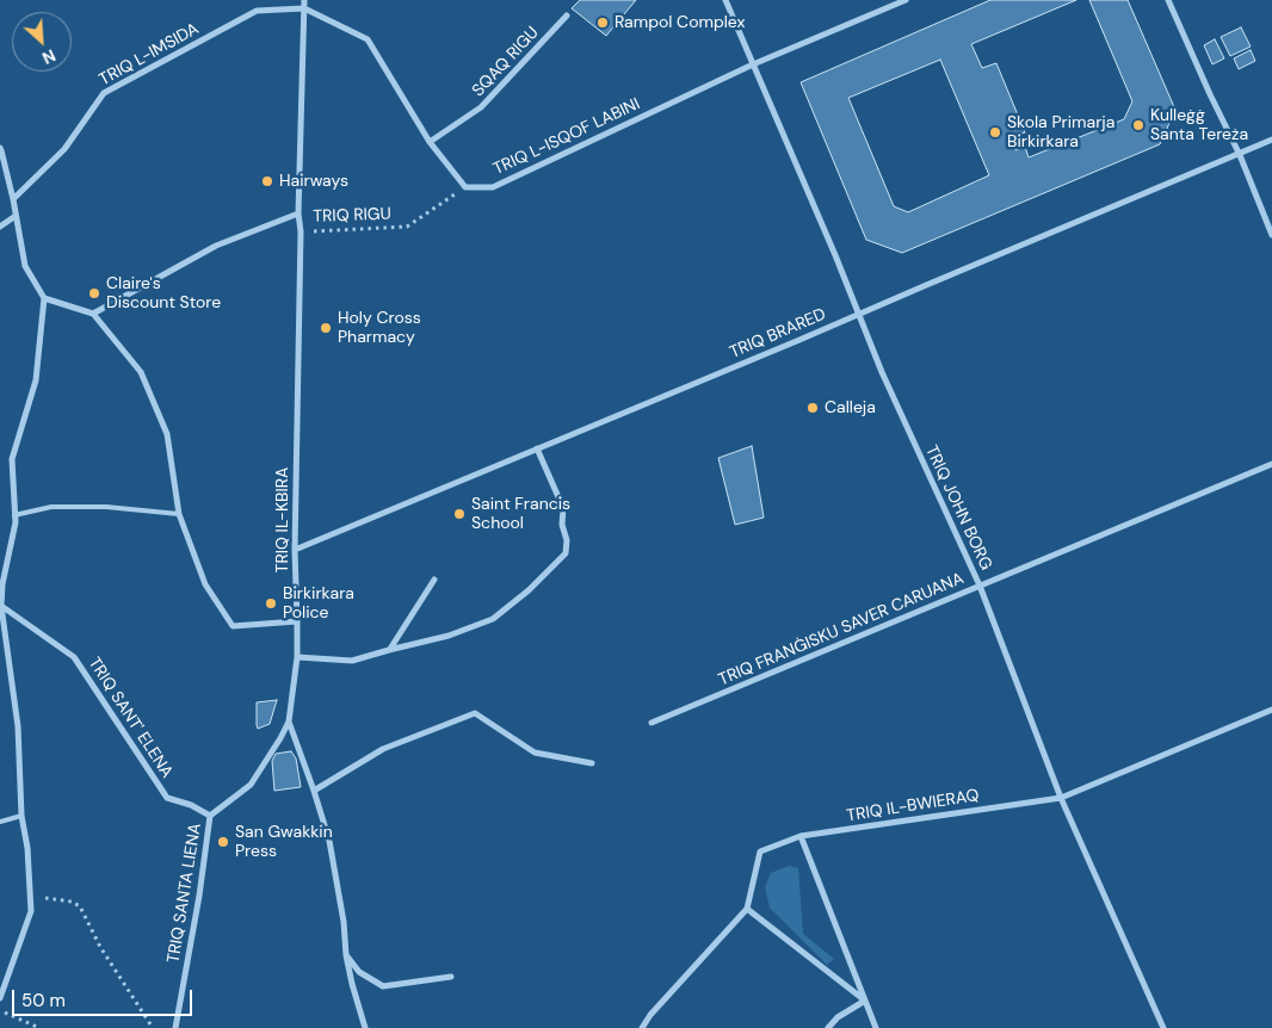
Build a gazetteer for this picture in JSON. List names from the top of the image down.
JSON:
{
  "streets": {
    "street": [
      "TRIQ L-IMSIDA",
      "SQAQ RIGU",
      "TRIQ L-ISQOF LABINI",
      "TRIQ BRARED",
      "TRIQ JOHN BORG",
      "TRIQ IL-KBIRA",
      "TRIQ FRANĠISKU SAVER CARUANA",
      "TRIQ SANT' ELENA",
      "TRIQ IL-BWIERAQ",
      "TRIQ SANTA LIENA"
    ],
    "path": ["TRIQ RIGU"]
  },
  "crossings": [
    ["TRIQ L-IMSIDA", "TRIQ IL-KBIRA"],
    ["TRIQ L-ISQOF LABINI", "TRIQ RIGU"],
    ["TRIQ L-ISQOF LABINI", "TRIQ JOHN BORG"],
    ["TRIQ RIGU", "TRIQ IL-KBIRA"],
    ["TRIQ BRARED", "TRIQ JOHN BORG"],
    ["TRIQ BRARED", "TRIQ IL-KBIRA"],
    ["TRIQ JOHN BORG", "TRIQ FRANĠISKU SAVER CARUANA"],
    ["TRIQ JOHN BORG", "TRIQ IL-BWIERAQ"],
    ["TRIQ IL-KBIRA", "TRIQ SANTA LIENA"],
    ["TRIQ SANT' ELENA", "TRIQ SANTA LIENA"]
  ],
  "places": [
    "Rampol Complex",
    "Kulleġġ Santa Tereża",
    "Skola Primarja Birkirkara",
    "Hairways",
    "Claire's Discount Store",
    "Holy Cross Pharmacy",
    "Calleja",
    "Saint Francis School",
    "Birkirkara Police",
    "San Gwakkin Press"
  ],
  "scale_bar": "50 m",
  "north": "bottom right"
}
